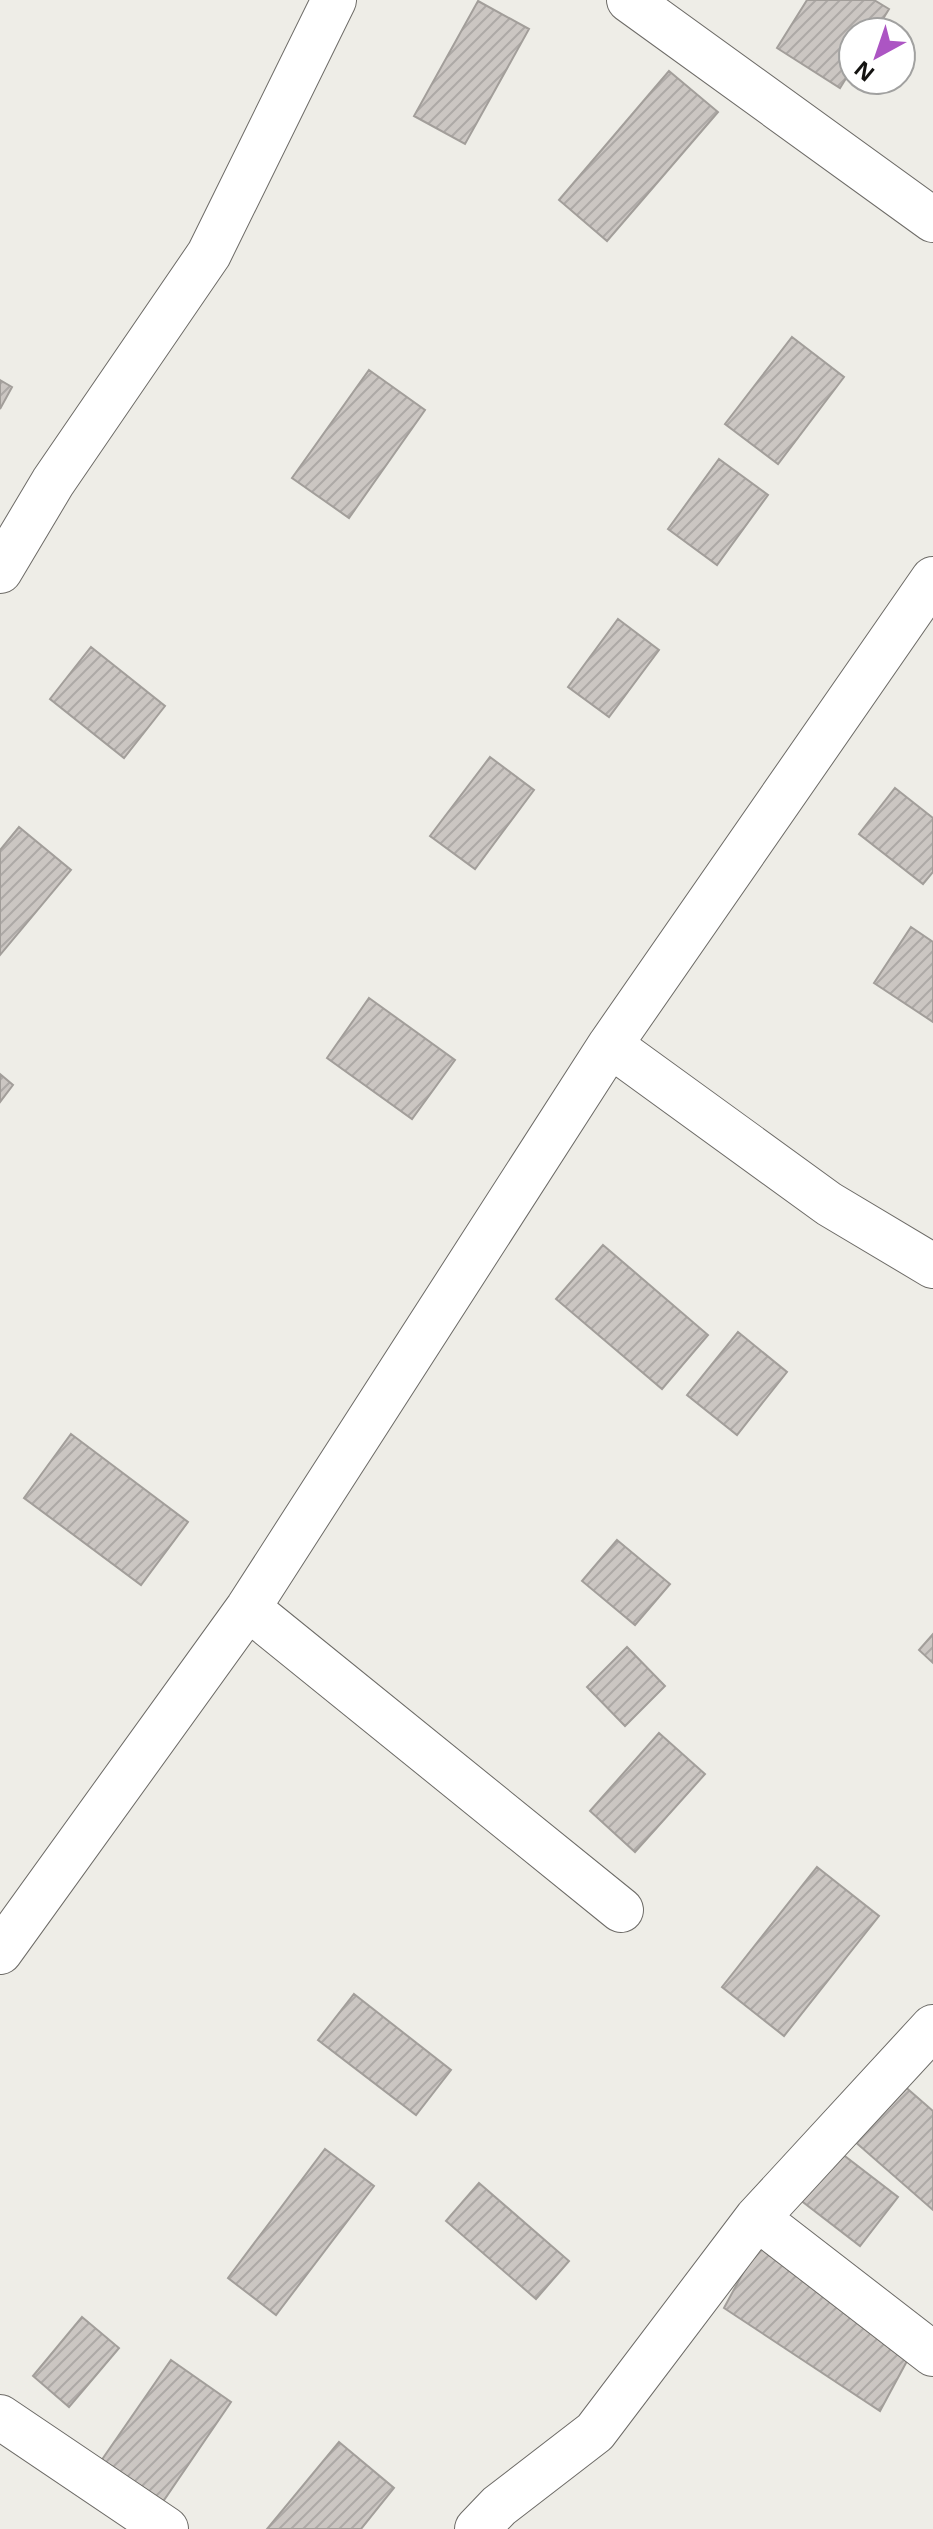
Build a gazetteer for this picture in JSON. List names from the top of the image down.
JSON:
{
  "north": "bottom left"
}
